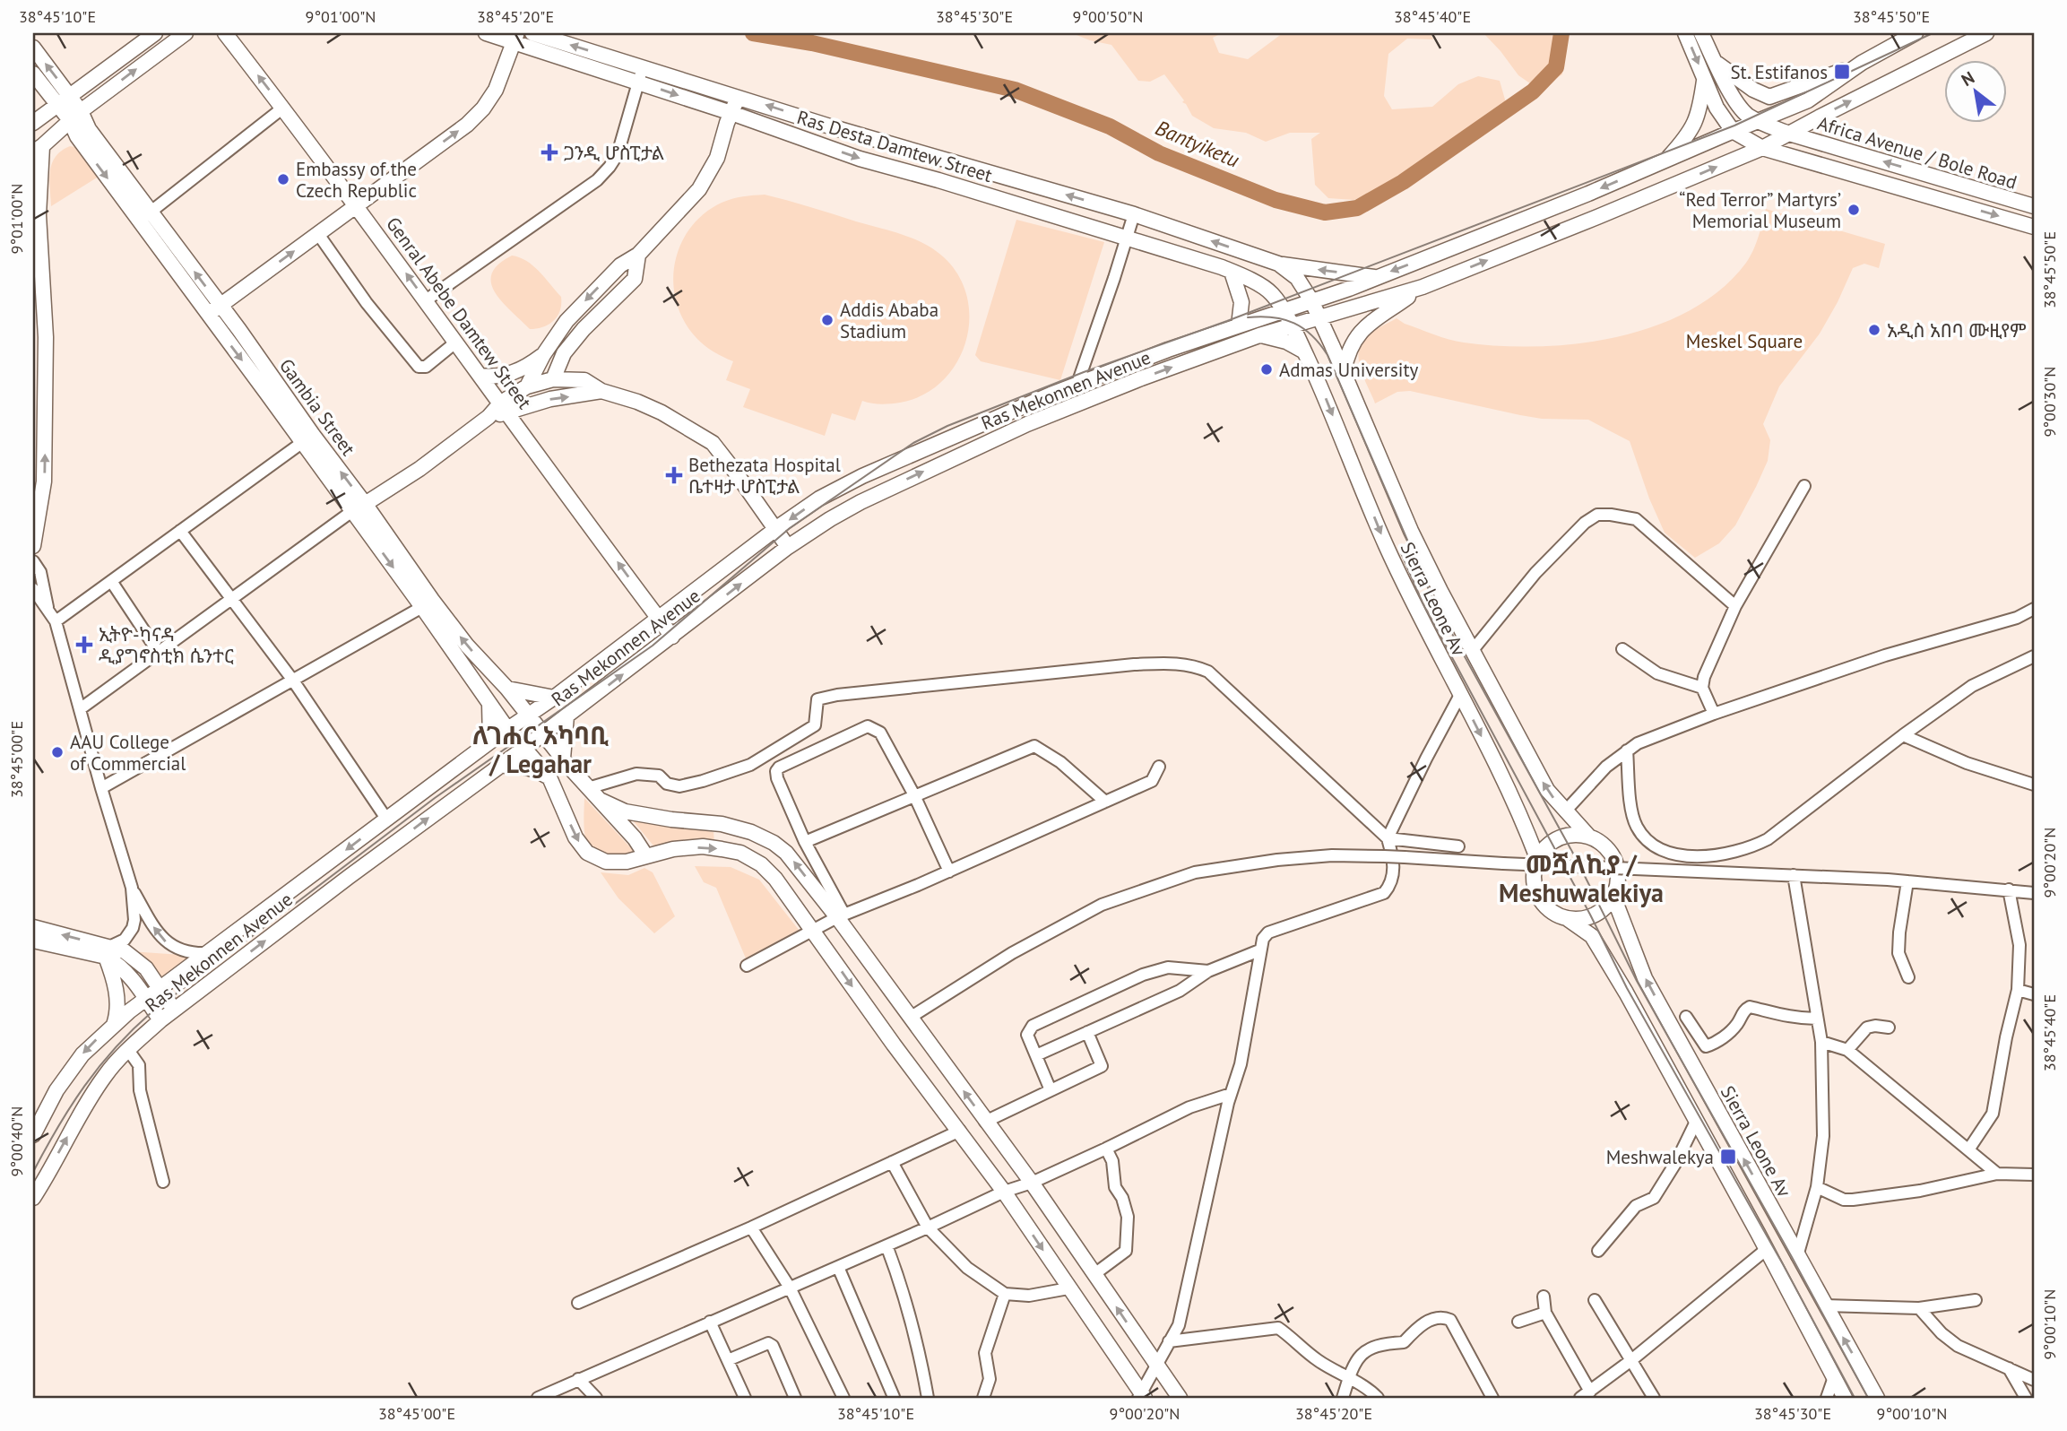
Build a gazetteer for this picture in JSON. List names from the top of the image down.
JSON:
{
  "streets": {
    "main road": [
      "Ras Desta Damtew Street",
      "Africa Avenue / Bole Road",
      "Genral Abebe Damtew Street",
      "Ras Mekonnen Avenue",
      "Gambia Street",
      "Sierra Leone Av"
    ]
  },
  "crossings": [
    ["Ras Desta Damtew Street", "Ras Mekonnen Avenue"],
    ["Ras Desta Damtew Street", "Sierra Leone Av"],
    ["Africa Avenue / Bole Road", "Ras Mekonnen Avenue"],
    ["Genral Abebe Damtew Street", "Ras Mekonnen Avenue"],
    ["Ras Mekonnen Avenue", "Gambia Street"],
    ["Ras Mekonnen Avenue", "Sierra Leone Av"]
  ],
  "one_way": ["Genral Abebe Damtew Street"],
  "districts": ["ለገሐር አካባቢ / Legahar", "መሿለኪያ / Meshuwalekiya"],
  "water": ["Bantyiketu"],
  "parks": ["Meskel Square"],
  "places": {
    "transit": ["St. Estifanos", "Meshwalekya"],
    "health": ["ጋንዲ ሆስፒታል", "Bethezata Hospital ቤተዛታ ሆስፒታል", "ኢትዮ-ካናዳ ዲያግኖስቲክ ሴንተር"],
    "other": [
      "Embassy of the Czech Republic",
      "“Red Terror” Martyrs’ Memorial Museum",
      "Addis Ababa Stadium",
      "አዲስ አበባ ሙዚየም",
      "Admas University",
      "AAU College of Commercial"
    ]
  },
  "north": "top left",
  "coordinates": [
    "38°45'10\"E",
    "9°01'00\"N",
    "38°45'20\"E",
    "38°45'30\"E",
    "9°00'50\"N",
    "38°45'40\"E",
    "38°45'50\"E",
    "9°00'30\"N",
    "38°45'00\"E",
    "9°00'20\"N",
    "9°00'40\"N",
    "9°00'10\"N"
  ]
}
